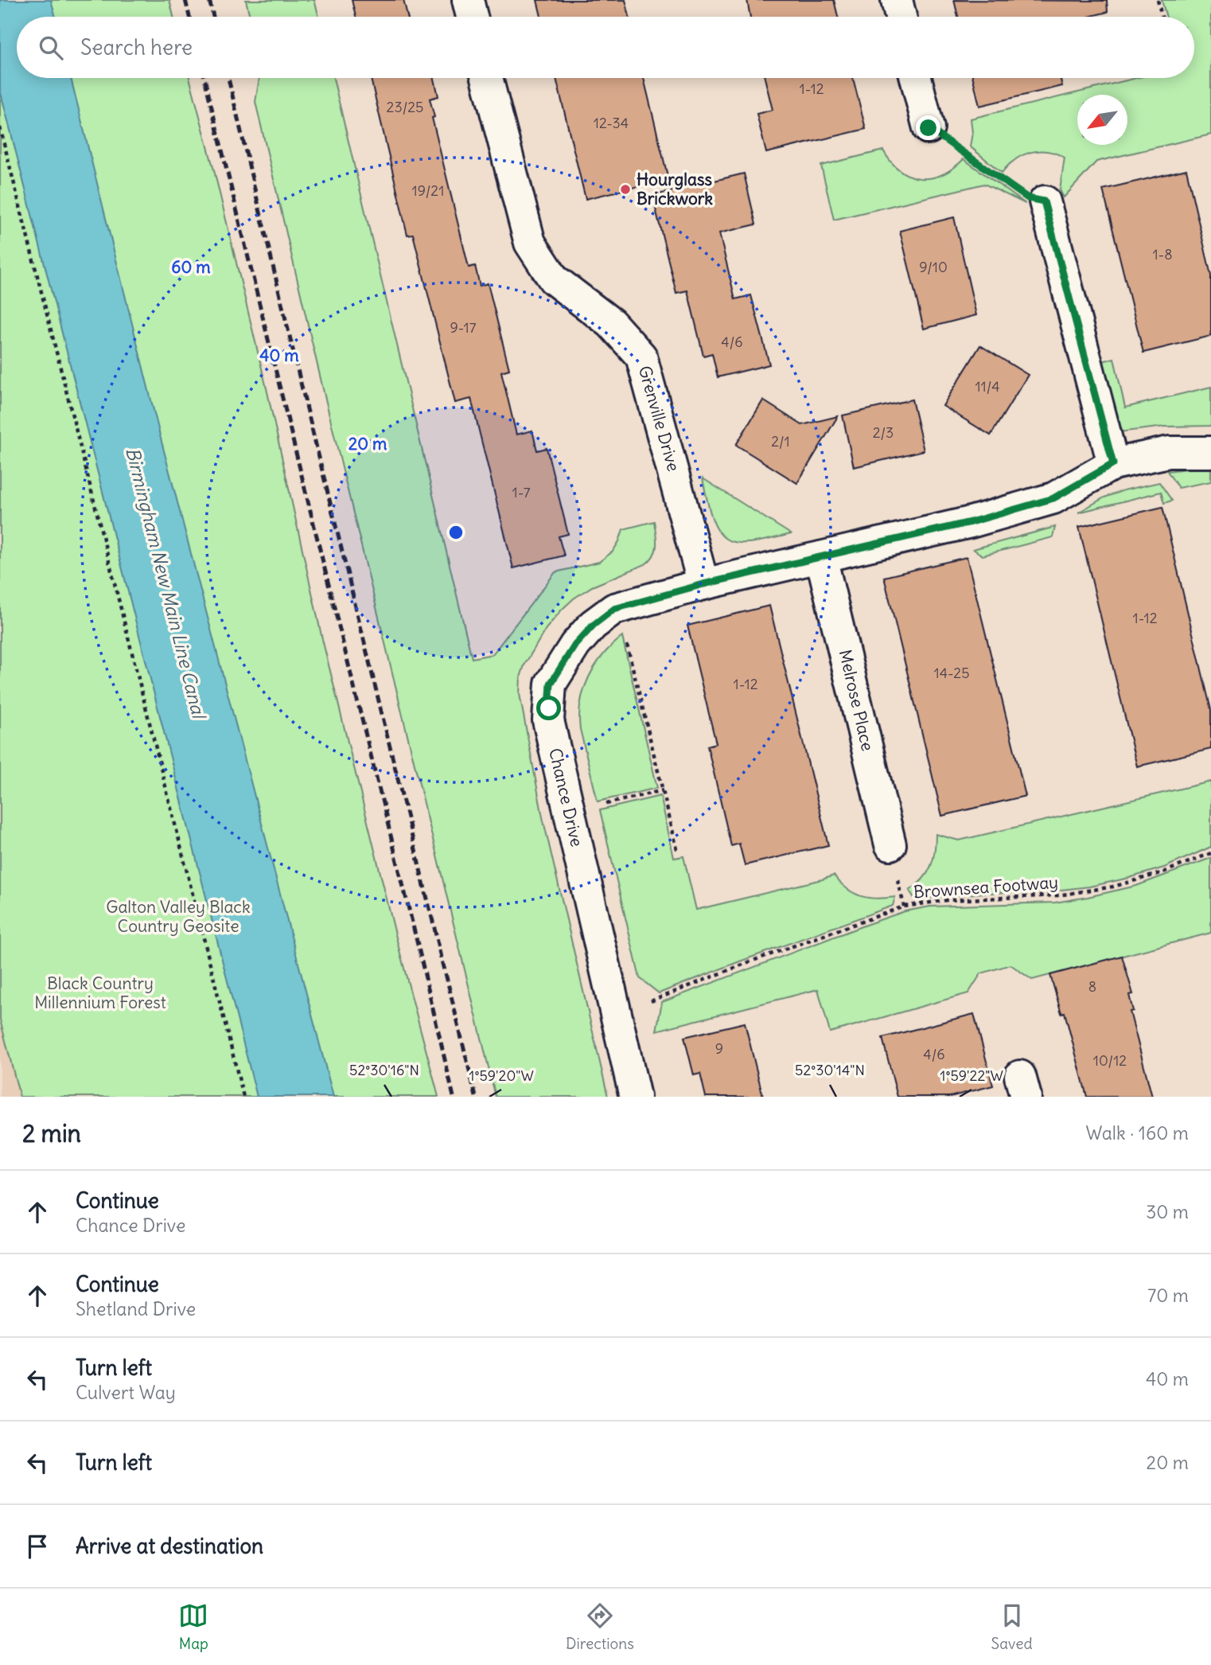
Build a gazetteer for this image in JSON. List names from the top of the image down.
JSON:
{
  "streets": {
    "street": ["Grenville Drive", "Melrose Place", "Chance Drive"],
    "path": ["Brownsea Footway"]
  },
  "crossings": [
    ["Grenville Drive", "Chance Drive"],
    ["Melrose Place", "Chance Drive"]
  ],
  "water": ["Birmingham New Main Line Canal"],
  "parks": ["Galton Valley Black Country Geosite", "Black Country Millennium Forest"],
  "places": ["Hourglass Brickwork"],
  "house_numbers": [
    "1-12",
    "23/25",
    "12-34",
    "19/21",
    "1-8",
    "9/10",
    "9-17",
    "4/6",
    "11/4",
    "2/3",
    "2/1",
    "1-7",
    "1-12",
    "14-25",
    "1-12",
    "8",
    "9",
    "4/6",
    "10/12"
  ],
  "north": "bottom left",
  "page": {
    "search": "Search here",
    "heading": ["2 min", "Walk · 160 m"],
    "list": [
      ["Continue", "Chance Drive", "30 m"],
      ["Continue", "Shetland Drive", "70 m"],
      ["Turn left", "Culvert Way", "40 m"],
      ["Turn left", "20 m"],
      "Arrive at destination"
    ],
    "nav": ["Map", "Directions", "Saved"]
  },
  "coordinates": [
    "52°30'16\"N",
    "52°30'14\"N",
    "1°59'20\"W",
    "1°59'22\"W"
  ],
  "rings": ["60 m", "40 m", "20 m"]
}
